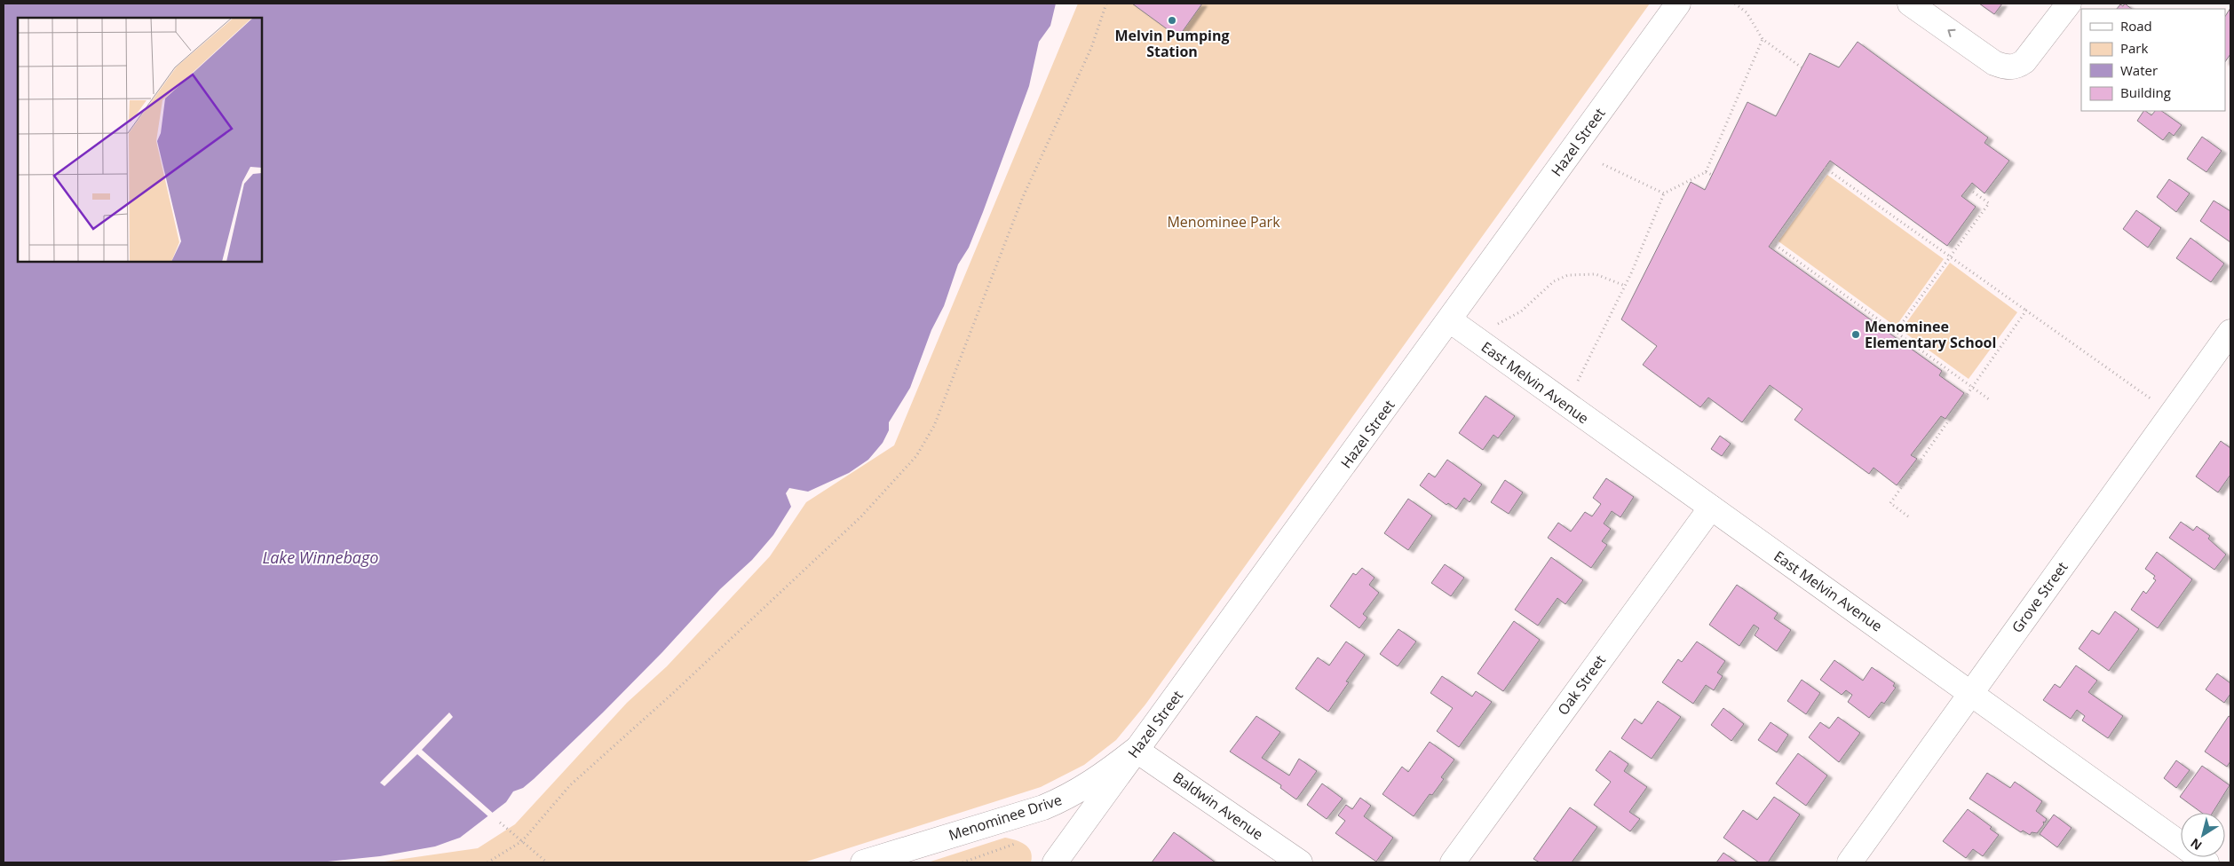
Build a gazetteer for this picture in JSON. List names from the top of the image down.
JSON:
{
  "streets": {
    "street": [
      "Hazel Street",
      "East Melvin Avenue",
      "Grove Street",
      "Oak Street",
      "Baldwin Avenue",
      "Menominee Drive"
    ]
  },
  "crossings": [
    ["Hazel Street", "East Melvin Avenue"],
    ["Hazel Street", "Baldwin Avenue"],
    ["Hazel Street", "Menominee Drive"],
    ["East Melvin Avenue", "Grove Street"],
    ["East Melvin Avenue", "Oak Street"],
    ["Baldwin Avenue", "Menominee Drive"]
  ],
  "water": ["Lake Winnebago"],
  "parks": ["Menominee Park"],
  "places": ["Melvin Pumping Station", "Menominee Elementary School"],
  "legend": [
    "Road",
    "Park",
    "Water",
    "Building"
  ],
  "north": "bottom left"
}
